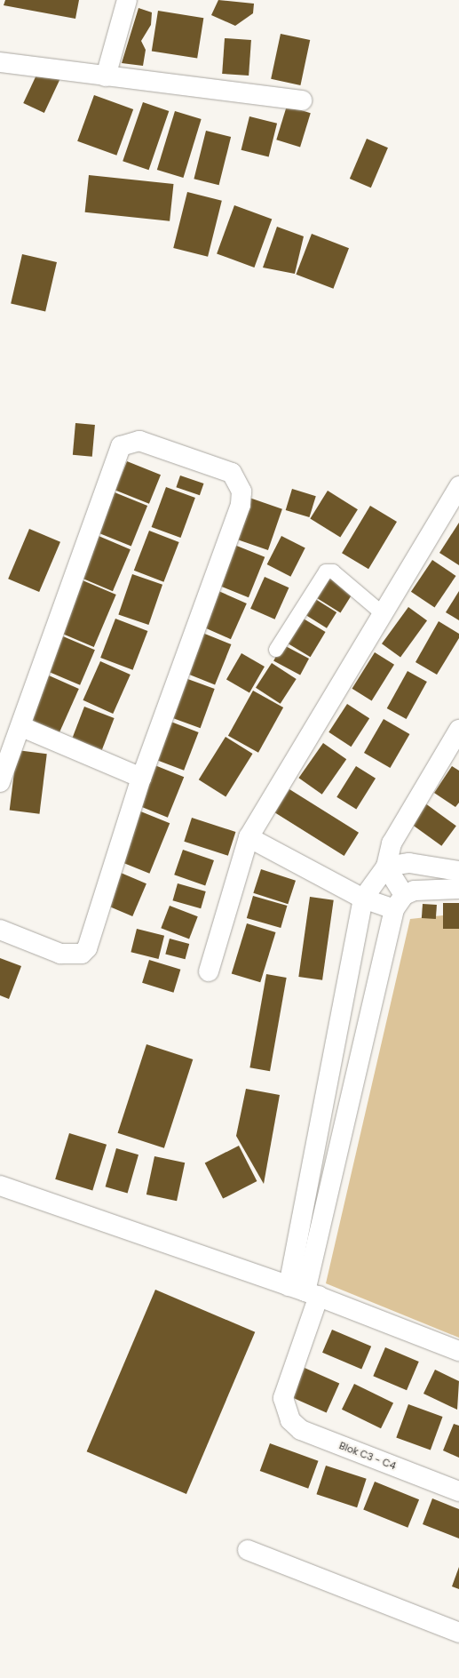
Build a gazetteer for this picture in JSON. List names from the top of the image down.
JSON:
{
  "streets": {
    "street": ["Blok C3 - C4"]
  }
}
